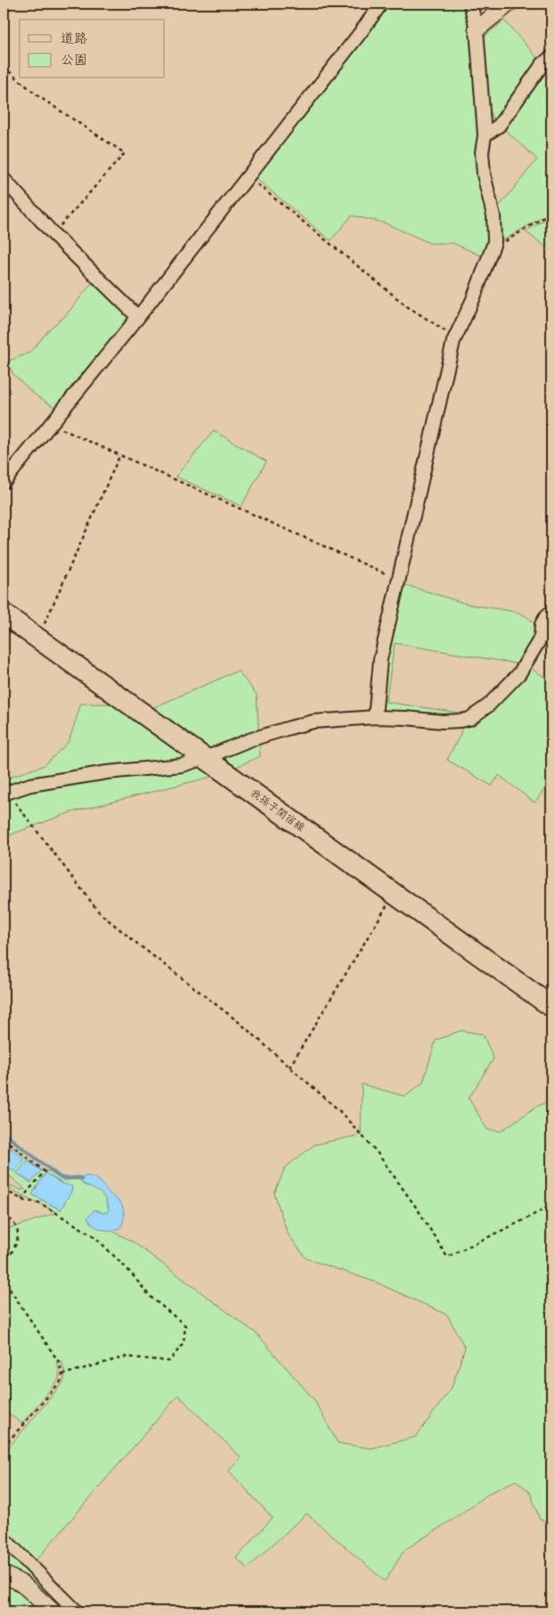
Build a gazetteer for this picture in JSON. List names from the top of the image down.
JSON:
{
  "streets": {
    "main road": ["我孫子関宿線"]
  },
  "legend": ["道路", "公園"]
}
